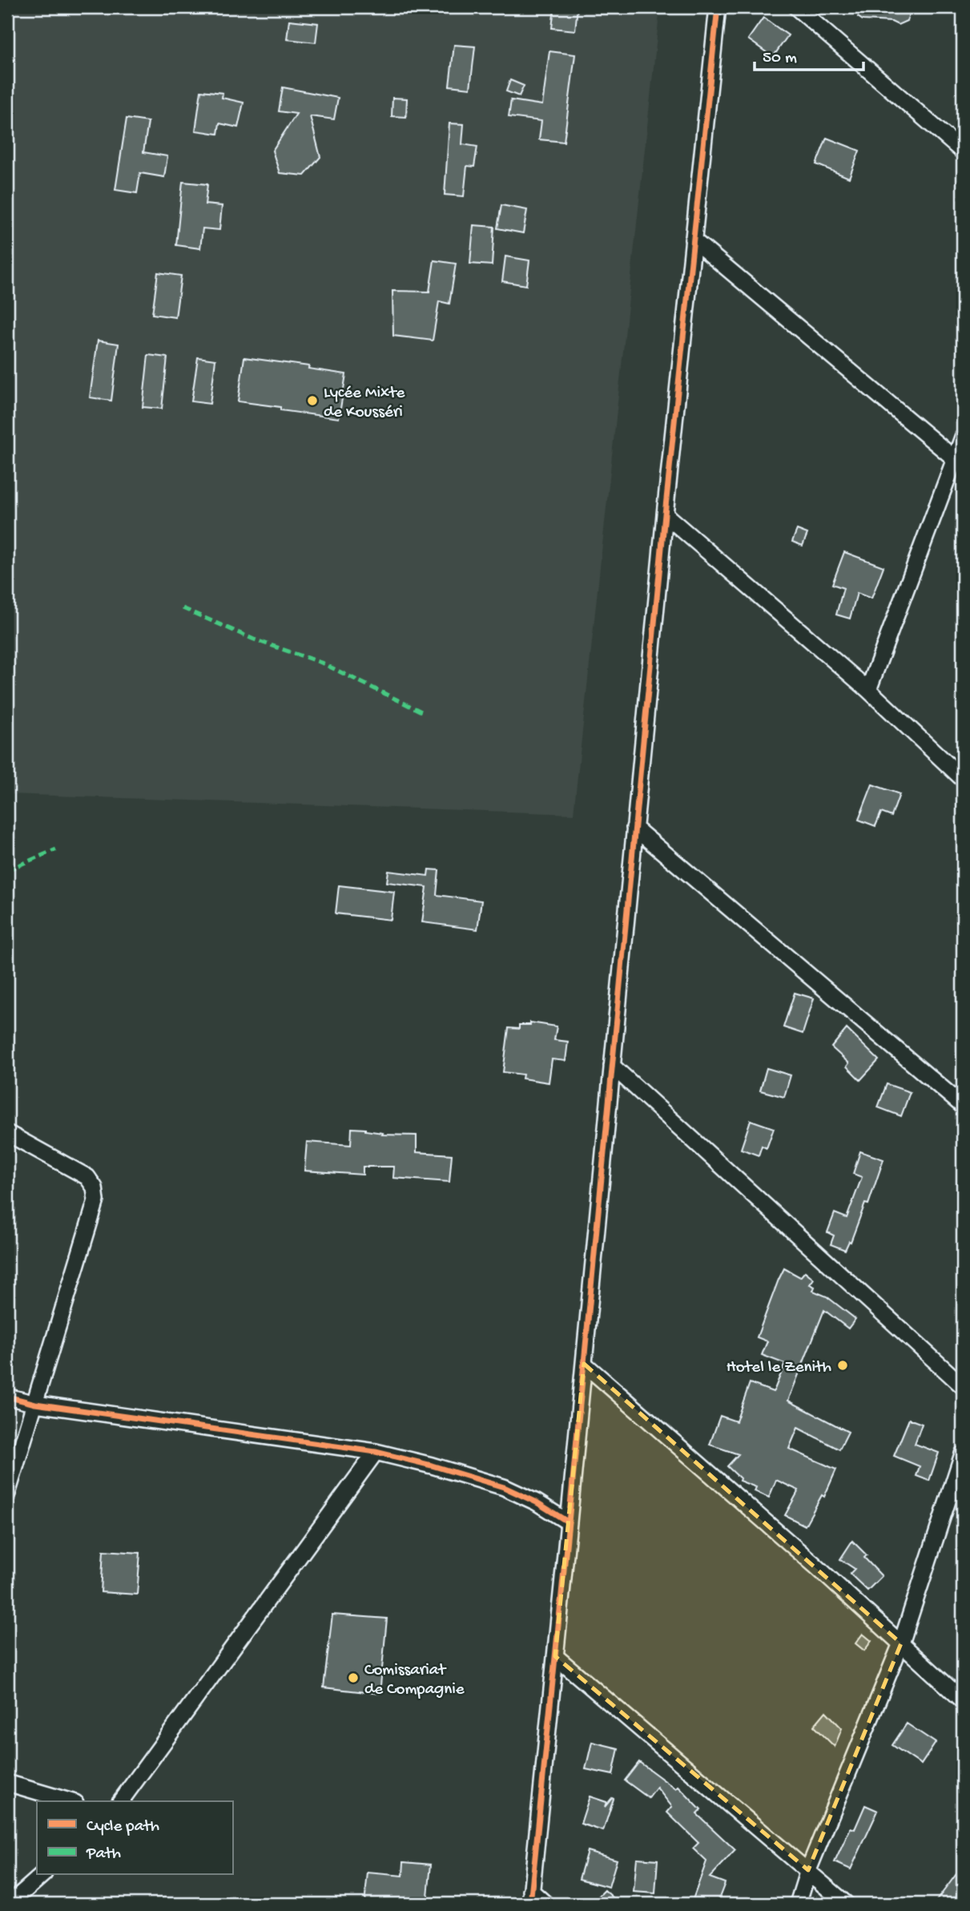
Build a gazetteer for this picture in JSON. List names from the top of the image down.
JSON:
{
  "places": ["Lycée Mixte de Kousséri", "Hotel le Zenith", "Comissariat de Compagnie"],
  "legend": ["Cycle path", "Path"],
  "scale_bar": "50 m"
}
